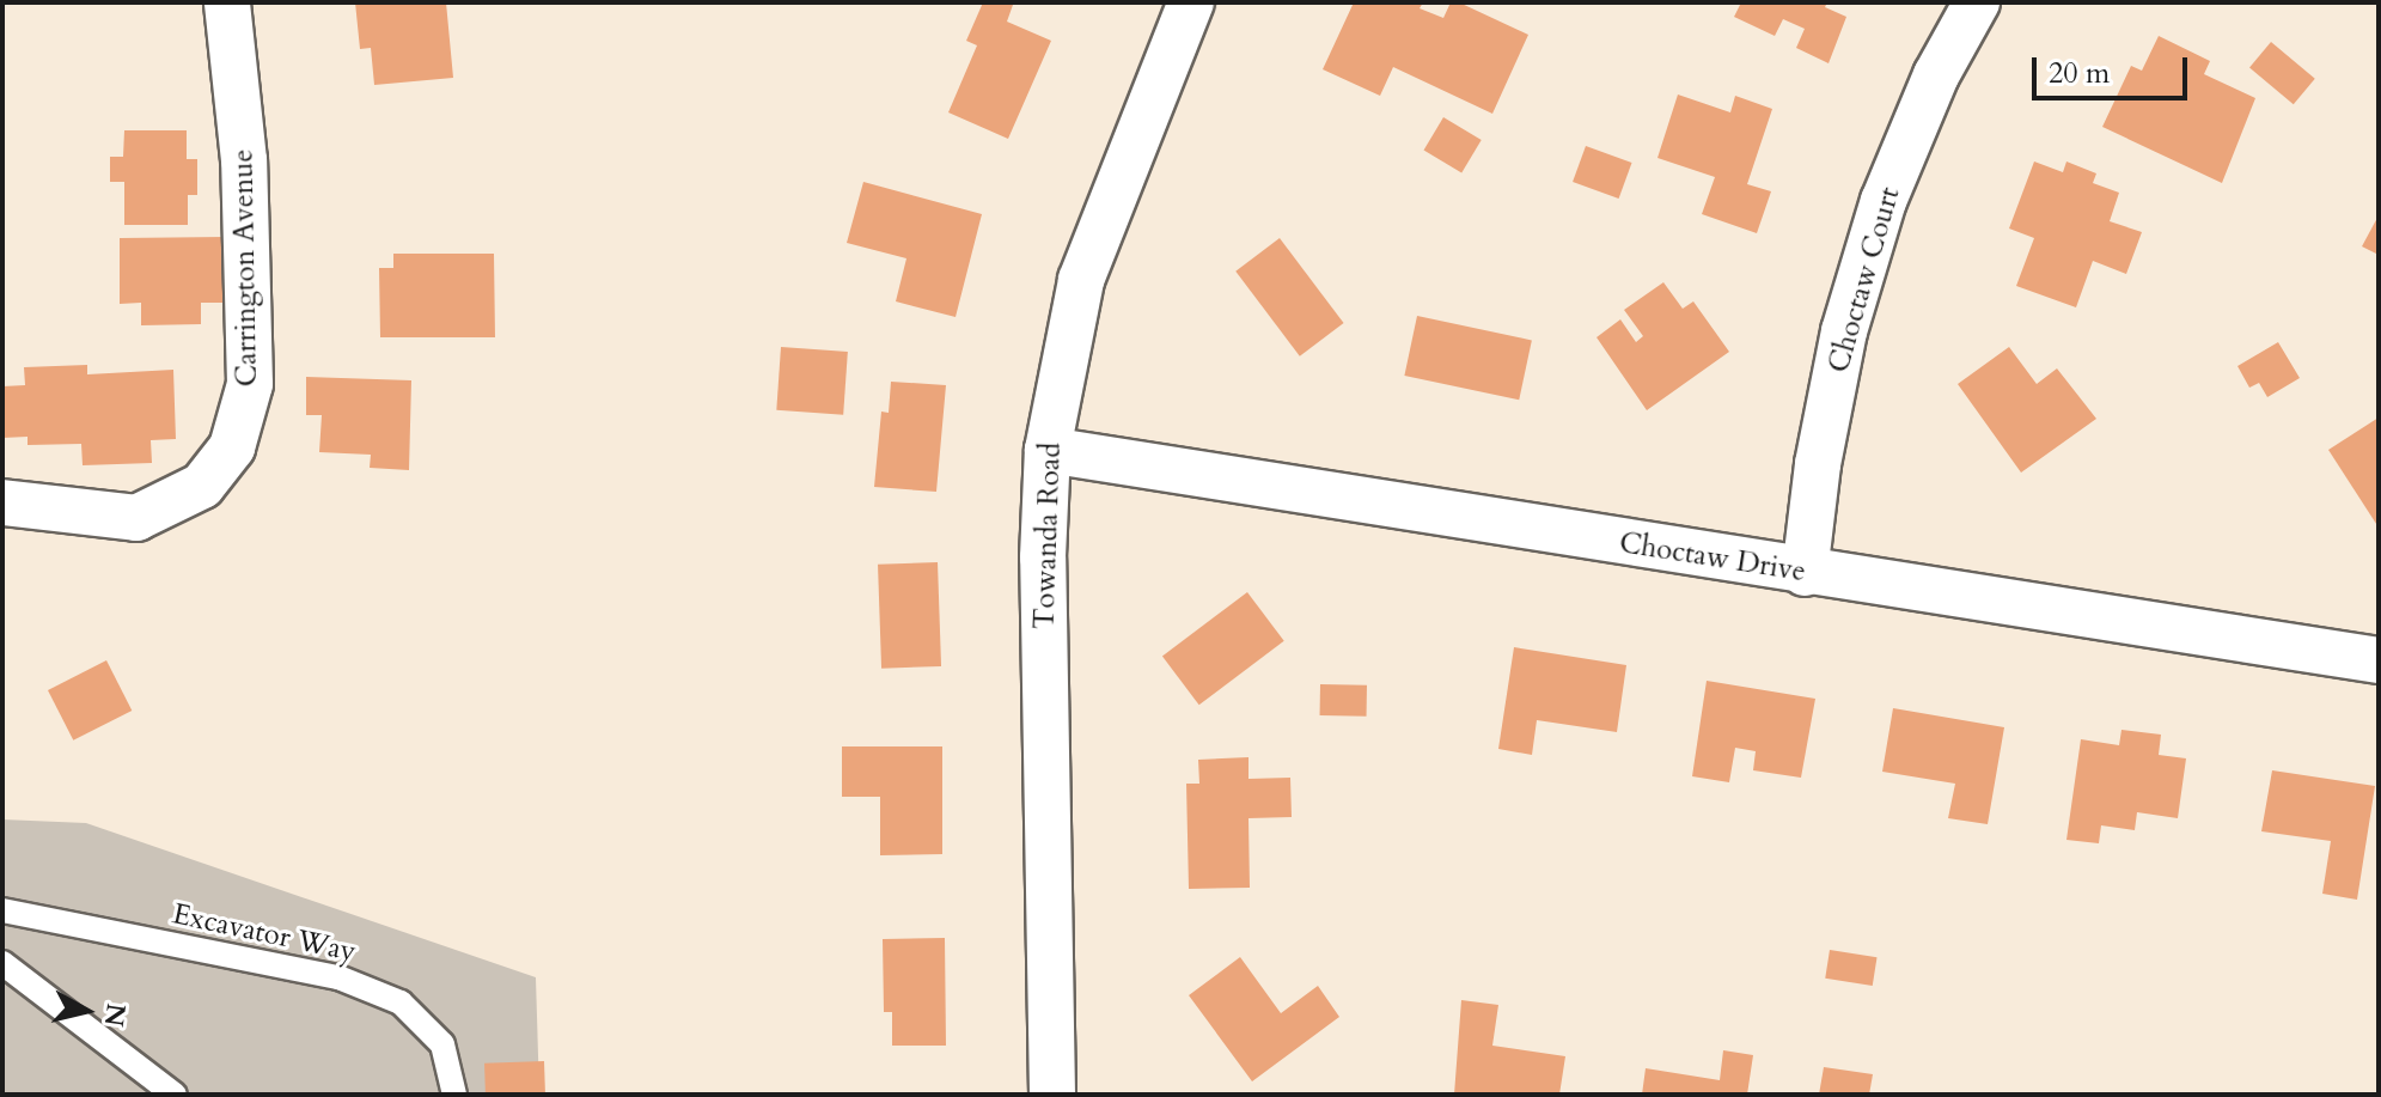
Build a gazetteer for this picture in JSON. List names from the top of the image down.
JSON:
{
  "streets": {
    "street": [
      "Carrington Avenue",
      "Choctaw Court",
      "Towanda Road",
      "Choctaw Drive"
    ],
    "lane": ["Excavator Way"]
  },
  "crossings": [
    ["Choctaw Court", "Choctaw Drive"],
    ["Towanda Road", "Choctaw Drive"]
  ],
  "scale_bar": "20 m",
  "north": "right"
}
